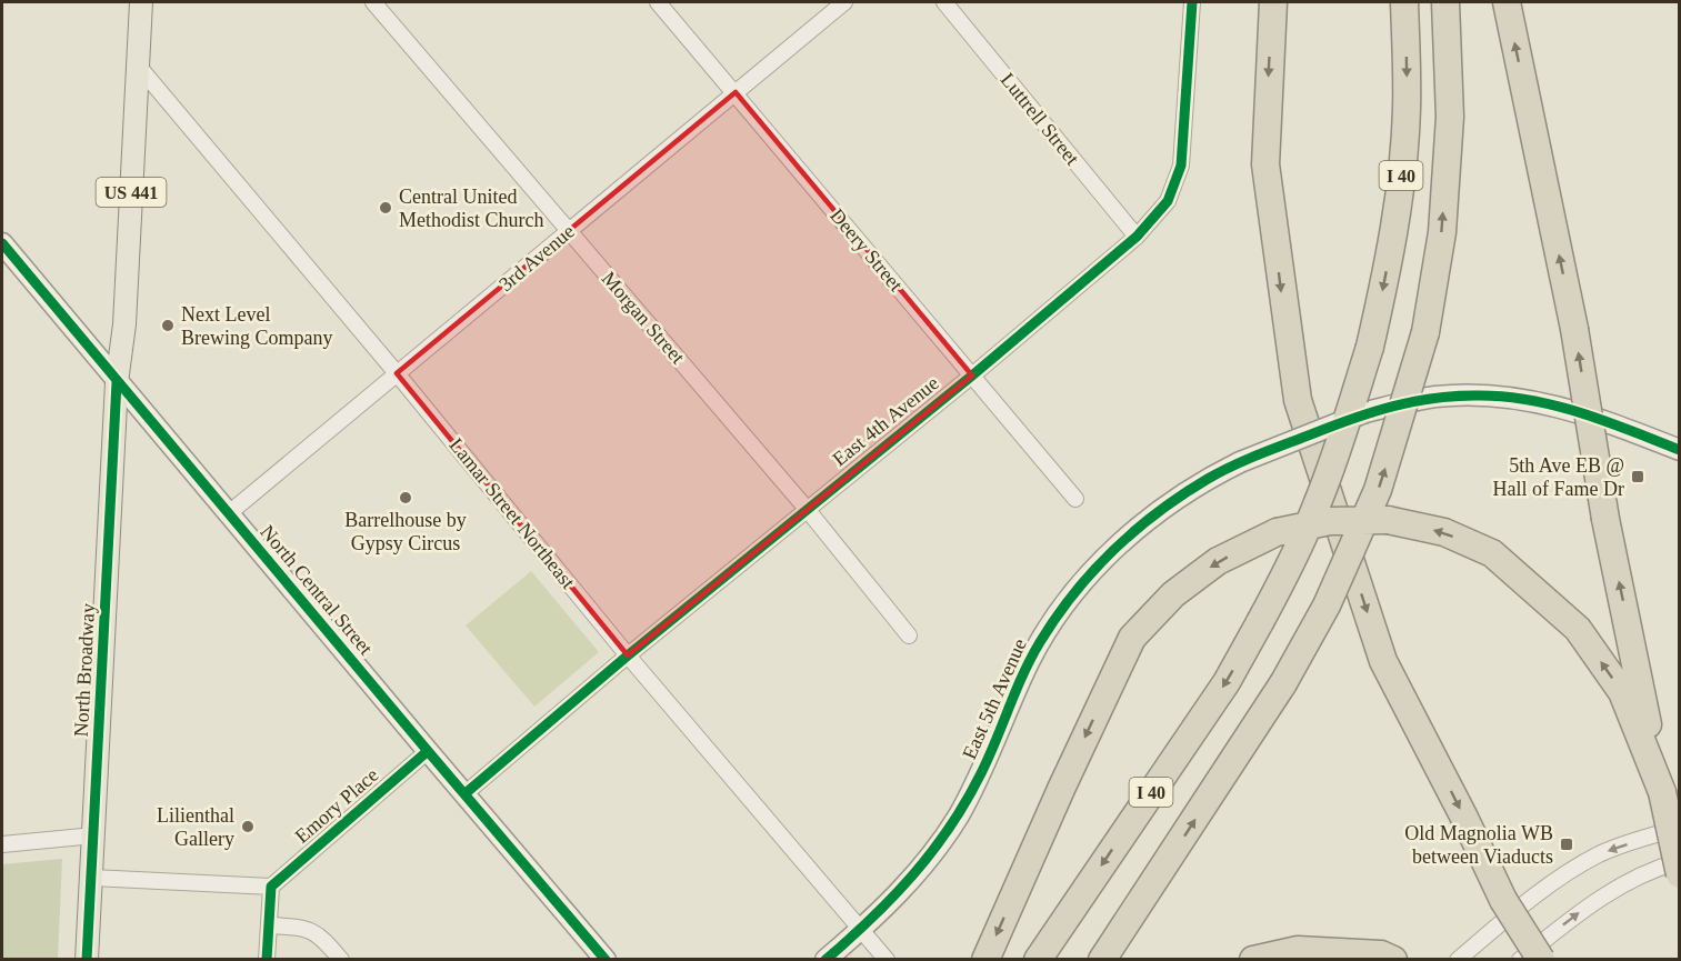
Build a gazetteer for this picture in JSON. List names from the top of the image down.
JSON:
{
  "streets": {
    "highway": ["I 40"],
    "main road": [
      "US 441",
      "North Central Street",
      "North Broadway",
      "East 5th Avenue"
    ],
    "street": [
      "Luttrell Street",
      "Deery Street",
      "3rd Avenue",
      "Morgan Street",
      "East 4th Avenue",
      "Lamar Street Northeast",
      "Emory Place"
    ]
  },
  "crossings": [
    ["Luttrell Street", "East 4th Avenue"],
    ["Deery Street", "3rd Avenue"],
    ["Deery Street", "East 4th Avenue"],
    ["3rd Avenue", "Morgan Street"],
    ["3rd Avenue", "Lamar Street Northeast"],
    ["3rd Avenue", "North Central Street"],
    ["Morgan Street", "East 4th Avenue"],
    ["East 4th Avenue", "Lamar Street Northeast"],
    ["East 4th Avenue", "North Central Street"],
    ["Lamar Street Northeast", "North Broadway"],
    ["Lamar Street Northeast", "East 5th Avenue"],
    ["North Central Street", "North Broadway"],
    ["North Central Street", "Emory Place"]
  ],
  "places": {
    "other": [
      "Central United Methodist Church",
      "Next Level Brewing Company",
      "Barrelhouse by Gypsy Circus",
      "Lilienthal Gallery"
    ],
    "transit": ["5th Ave EB @ Hall of Fame Dr", "Old Magnolia WB between Viaducts"]
  }
}
